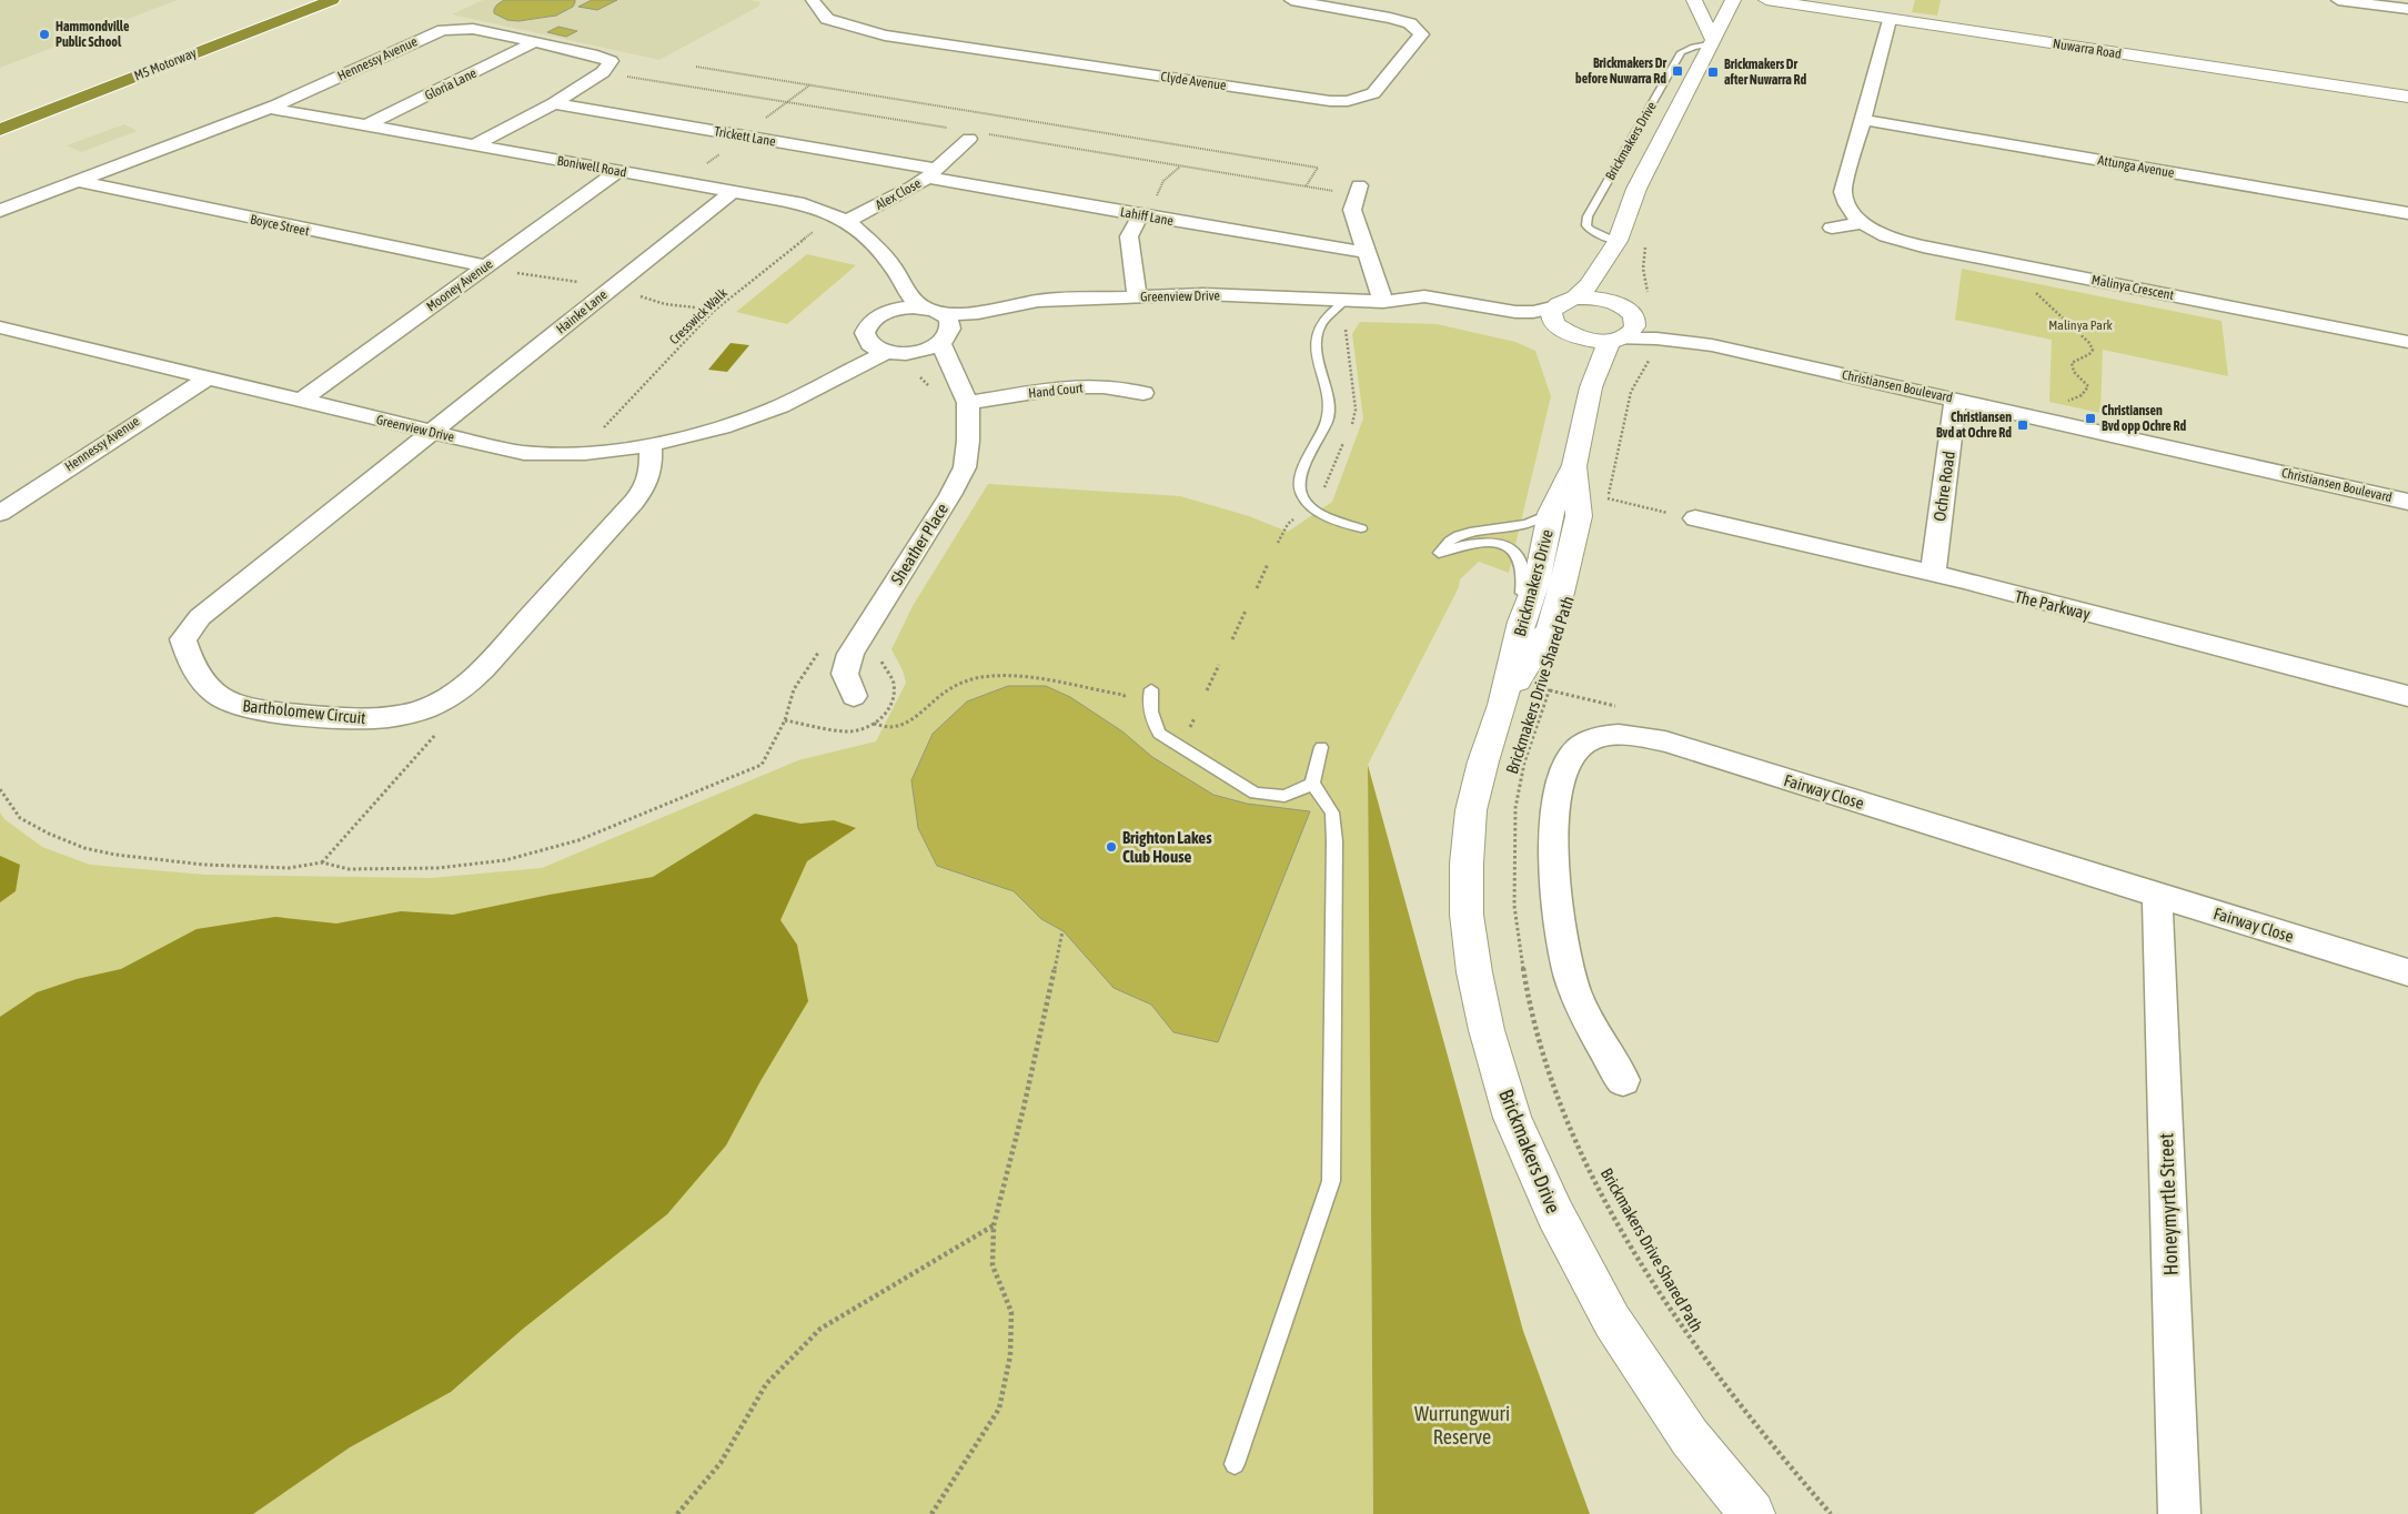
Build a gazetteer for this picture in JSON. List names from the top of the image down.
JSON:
{
  "streets": {
    "highway": ["M5 Motorway"],
    "street": [
      "Nuwarra Road",
      "Hennessy Avenue",
      "Clyde Avenue",
      "Gloria Lane",
      "Trickett Lane",
      "Brickmakers Drive",
      "Boniwell Road",
      "Attunga Avenue",
      "Alex Close",
      "Lahiff Lane",
      "Boyce Street",
      "Mooney Avenue",
      "Malinya Crescent",
      "Greenview Drive",
      "Hainke Lane",
      "Christiansen Boulevard",
      "Hand Court",
      "Ochre Road",
      "Sheather Place",
      "The Parkway",
      "Bartholomew Circuit",
      "Fairway Close",
      "Honeymyrtle Street"
    ],
    "path": ["Cresswick Walk", "Brickmakers Drive Shared Path"]
  },
  "crossings": [
    ["Hennessy Avenue", "Gloria Lane"],
    ["Hennessy Avenue", "Trickett Lane"],
    ["Hennessy Avenue", "Boniwell Road"],
    ["Hennessy Avenue", "Boyce Street"],
    ["Hennessy Avenue", "Greenview Drive"],
    ["Gloria Lane", "Boniwell Road"],
    ["Trickett Lane", "Alex Close"],
    ["Trickett Lane", "Lahiff Lane"],
    ["Brickmakers Drive", "Greenview Drive"],
    ["Brickmakers Drive", "Christiansen Boulevard"],
    ["Boniwell Road", "Alex Close"],
    ["Boniwell Road", "Mooney Avenue"],
    ["Boniwell Road", "Greenview Drive"],
    ["Boniwell Road", "Hainke Lane"],
    ["Boniwell Road", "Cresswick Walk"],
    ["Boniwell Road", "Sheather Place"],
    ["Alex Close", "Lahiff Lane"],
    ["Alex Close", "Cresswick Walk"],
    ["Boyce Street", "Mooney Avenue"],
    ["Mooney Avenue", "Greenview Drive"],
    ["Greenview Drive", "Hainke Lane"],
    ["Greenview Drive", "Cresswick Walk"],
    ["Greenview Drive", "Sheather Place"],
    ["Greenview Drive", "Bartholomew Circuit"],
    ["Hainke Lane", "Bartholomew Circuit"],
    ["Christiansen Boulevard", "Ochre Road"],
    ["Hand Court", "Sheather Place"],
    ["Ochre Road", "The Parkway"],
    ["Fairway Close", "Honeymyrtle Street"]
  ],
  "parks": ["Malinya Park", "Wurrungwuri Reserve"],
  "places": {
    "other": ["Hammondville Public School", "Brighton Lakes Club House"],
    "transit": [
      "Brickmakers Dr before Nuwarra Rd",
      "Brickmakers Dr after Nuwarra Rd",
      "Christiansen Bvd opp Ochre Rd",
      "Christiansen Bvd at Ochre Rd"
    ]
  }
}
